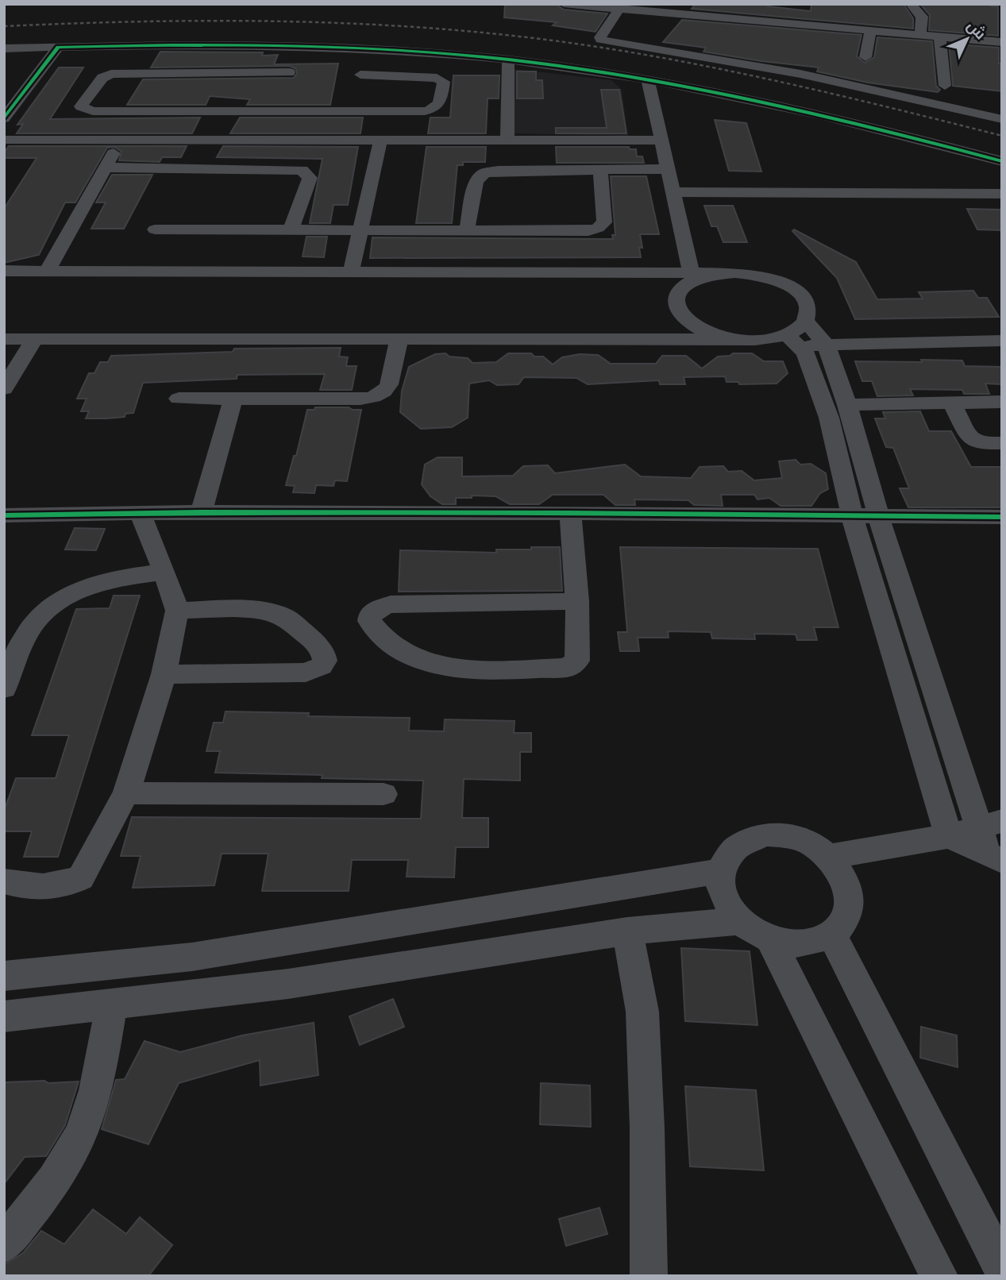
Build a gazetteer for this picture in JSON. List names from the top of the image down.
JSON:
{
  "north": "top right"
}
